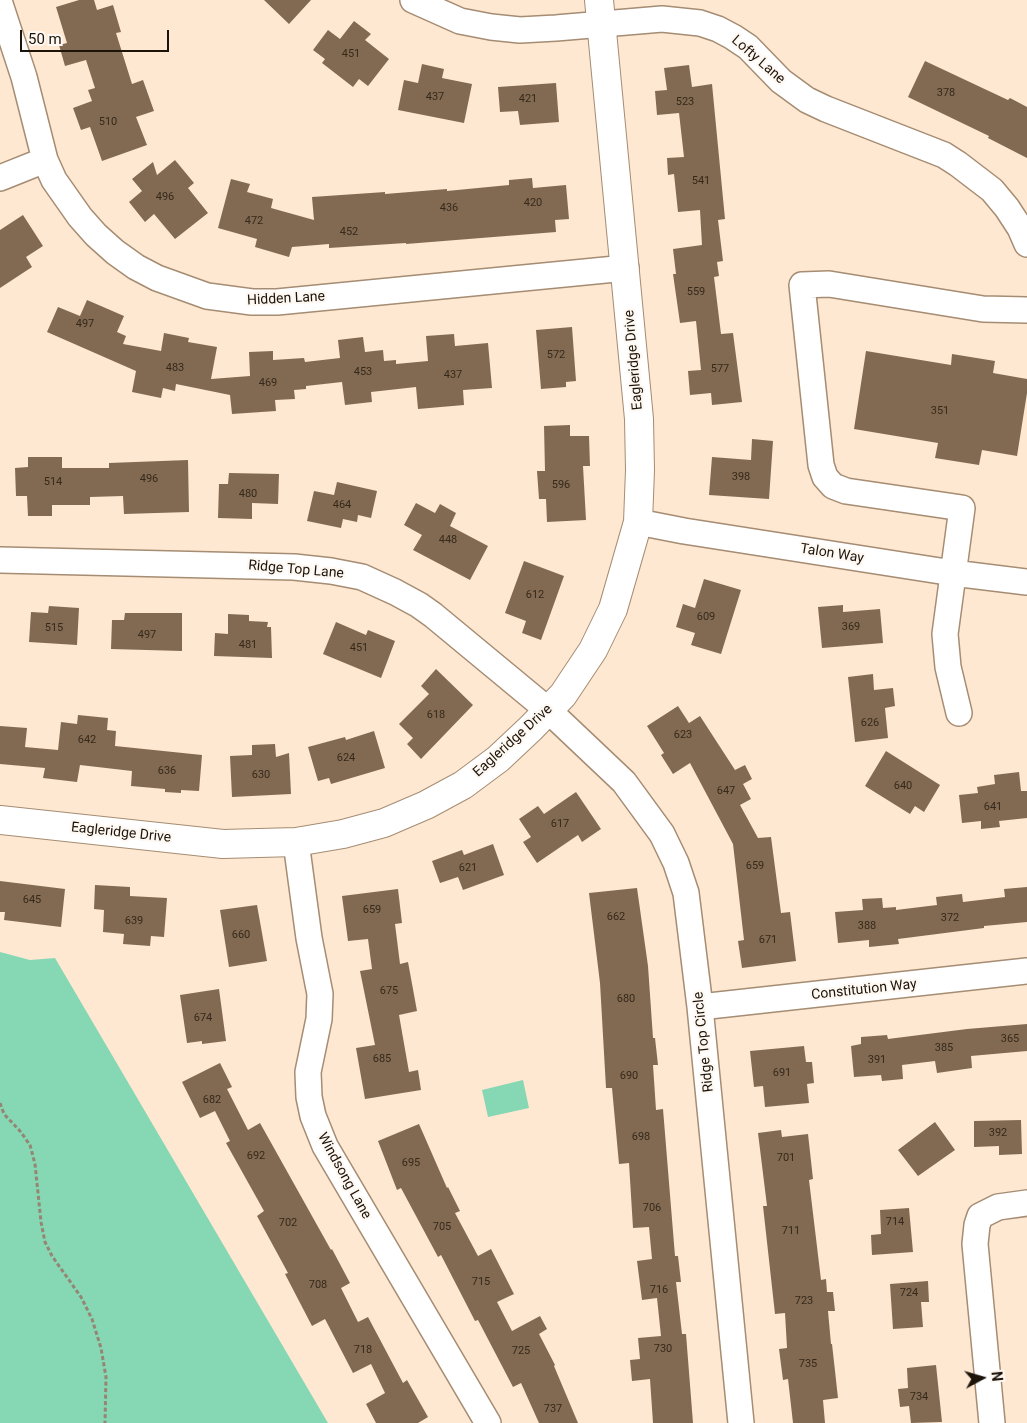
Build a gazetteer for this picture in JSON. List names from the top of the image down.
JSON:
{
  "streets": {
    "main road": ["Eagleridge Drive"],
    "street": [
      "Lofty Lane",
      "Hidden Lane",
      "Talon Way",
      "Ridge Top Lane",
      "Constitution Way",
      "Ridge Top Circle",
      "Windsong Lane"
    ]
  },
  "crossings": [
    ["Lofty Lane", "Eagleridge Drive"],
    ["Hidden Lane", "Eagleridge Drive"],
    ["Eagleridge Drive", "Talon Way"],
    ["Eagleridge Drive", "Ridge Top Lane"],
    ["Eagleridge Drive", "Ridge Top Circle"],
    ["Eagleridge Drive", "Windsong Lane"],
    ["Ridge Top Lane", "Ridge Top Circle"],
    ["Constitution Way", "Ridge Top Circle"]
  ],
  "house_numbers": [
    "451",
    "378",
    "437",
    "421",
    "523",
    "510",
    "541",
    "496",
    "420",
    "436",
    "472",
    "452",
    "559",
    "497",
    "572",
    "483",
    "577",
    "453",
    "437",
    "469",
    "351",
    "398",
    "496",
    "514",
    "596",
    "480",
    "464",
    "448",
    "612",
    "609",
    "369",
    "515",
    "497",
    "481",
    "451",
    "618",
    "626",
    "623",
    "642",
    "624",
    "636",
    "630",
    "640",
    "647",
    "641",
    "617",
    "659",
    "621",
    "645",
    "659",
    "662",
    "372",
    "639",
    "388",
    "660",
    "671",
    "675",
    "680",
    "674",
    "365",
    "385",
    "685",
    "391",
    "691",
    "690",
    "682",
    "392",
    "698",
    "692",
    "701",
    "695",
    "706",
    "714",
    "702",
    "705",
    "711",
    "715",
    "708",
    "716",
    "724",
    "723",
    "730",
    "718",
    "725",
    "735",
    "734",
    "737"
  ],
  "scale_bar": "50 m",
  "north": "right"
}
